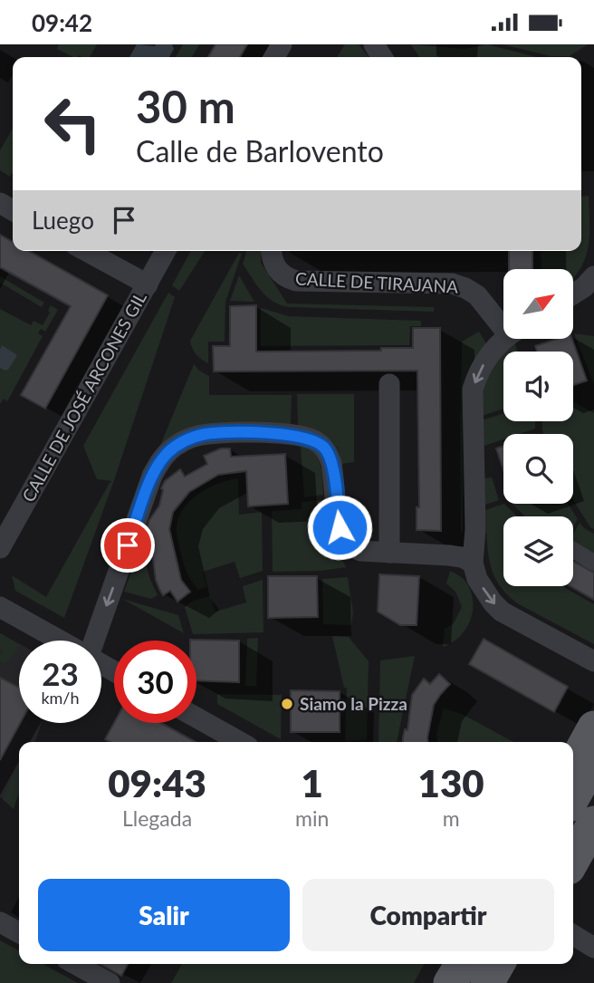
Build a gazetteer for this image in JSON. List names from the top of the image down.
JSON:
{
  "streets": {
    "street": ["CALLE DE TIRAJANA", "CALLE DE JOSÉ ARCONES GIL"]
  },
  "places": ["Siamo la Pizza"],
  "north": "top right",
  "page": {
    "status": "09:42",
    "turn": ["30 m", "Calle de Barlovento"],
    "then": "Luego",
    "speed": "23 km/h",
    "limit": "30",
    "eta": [
      "09:43",
      "Llegada",
      "1",
      "min",
      "130",
      "m"
    ],
    "buttons": ["Salir", "Compartir"]
  }
}
